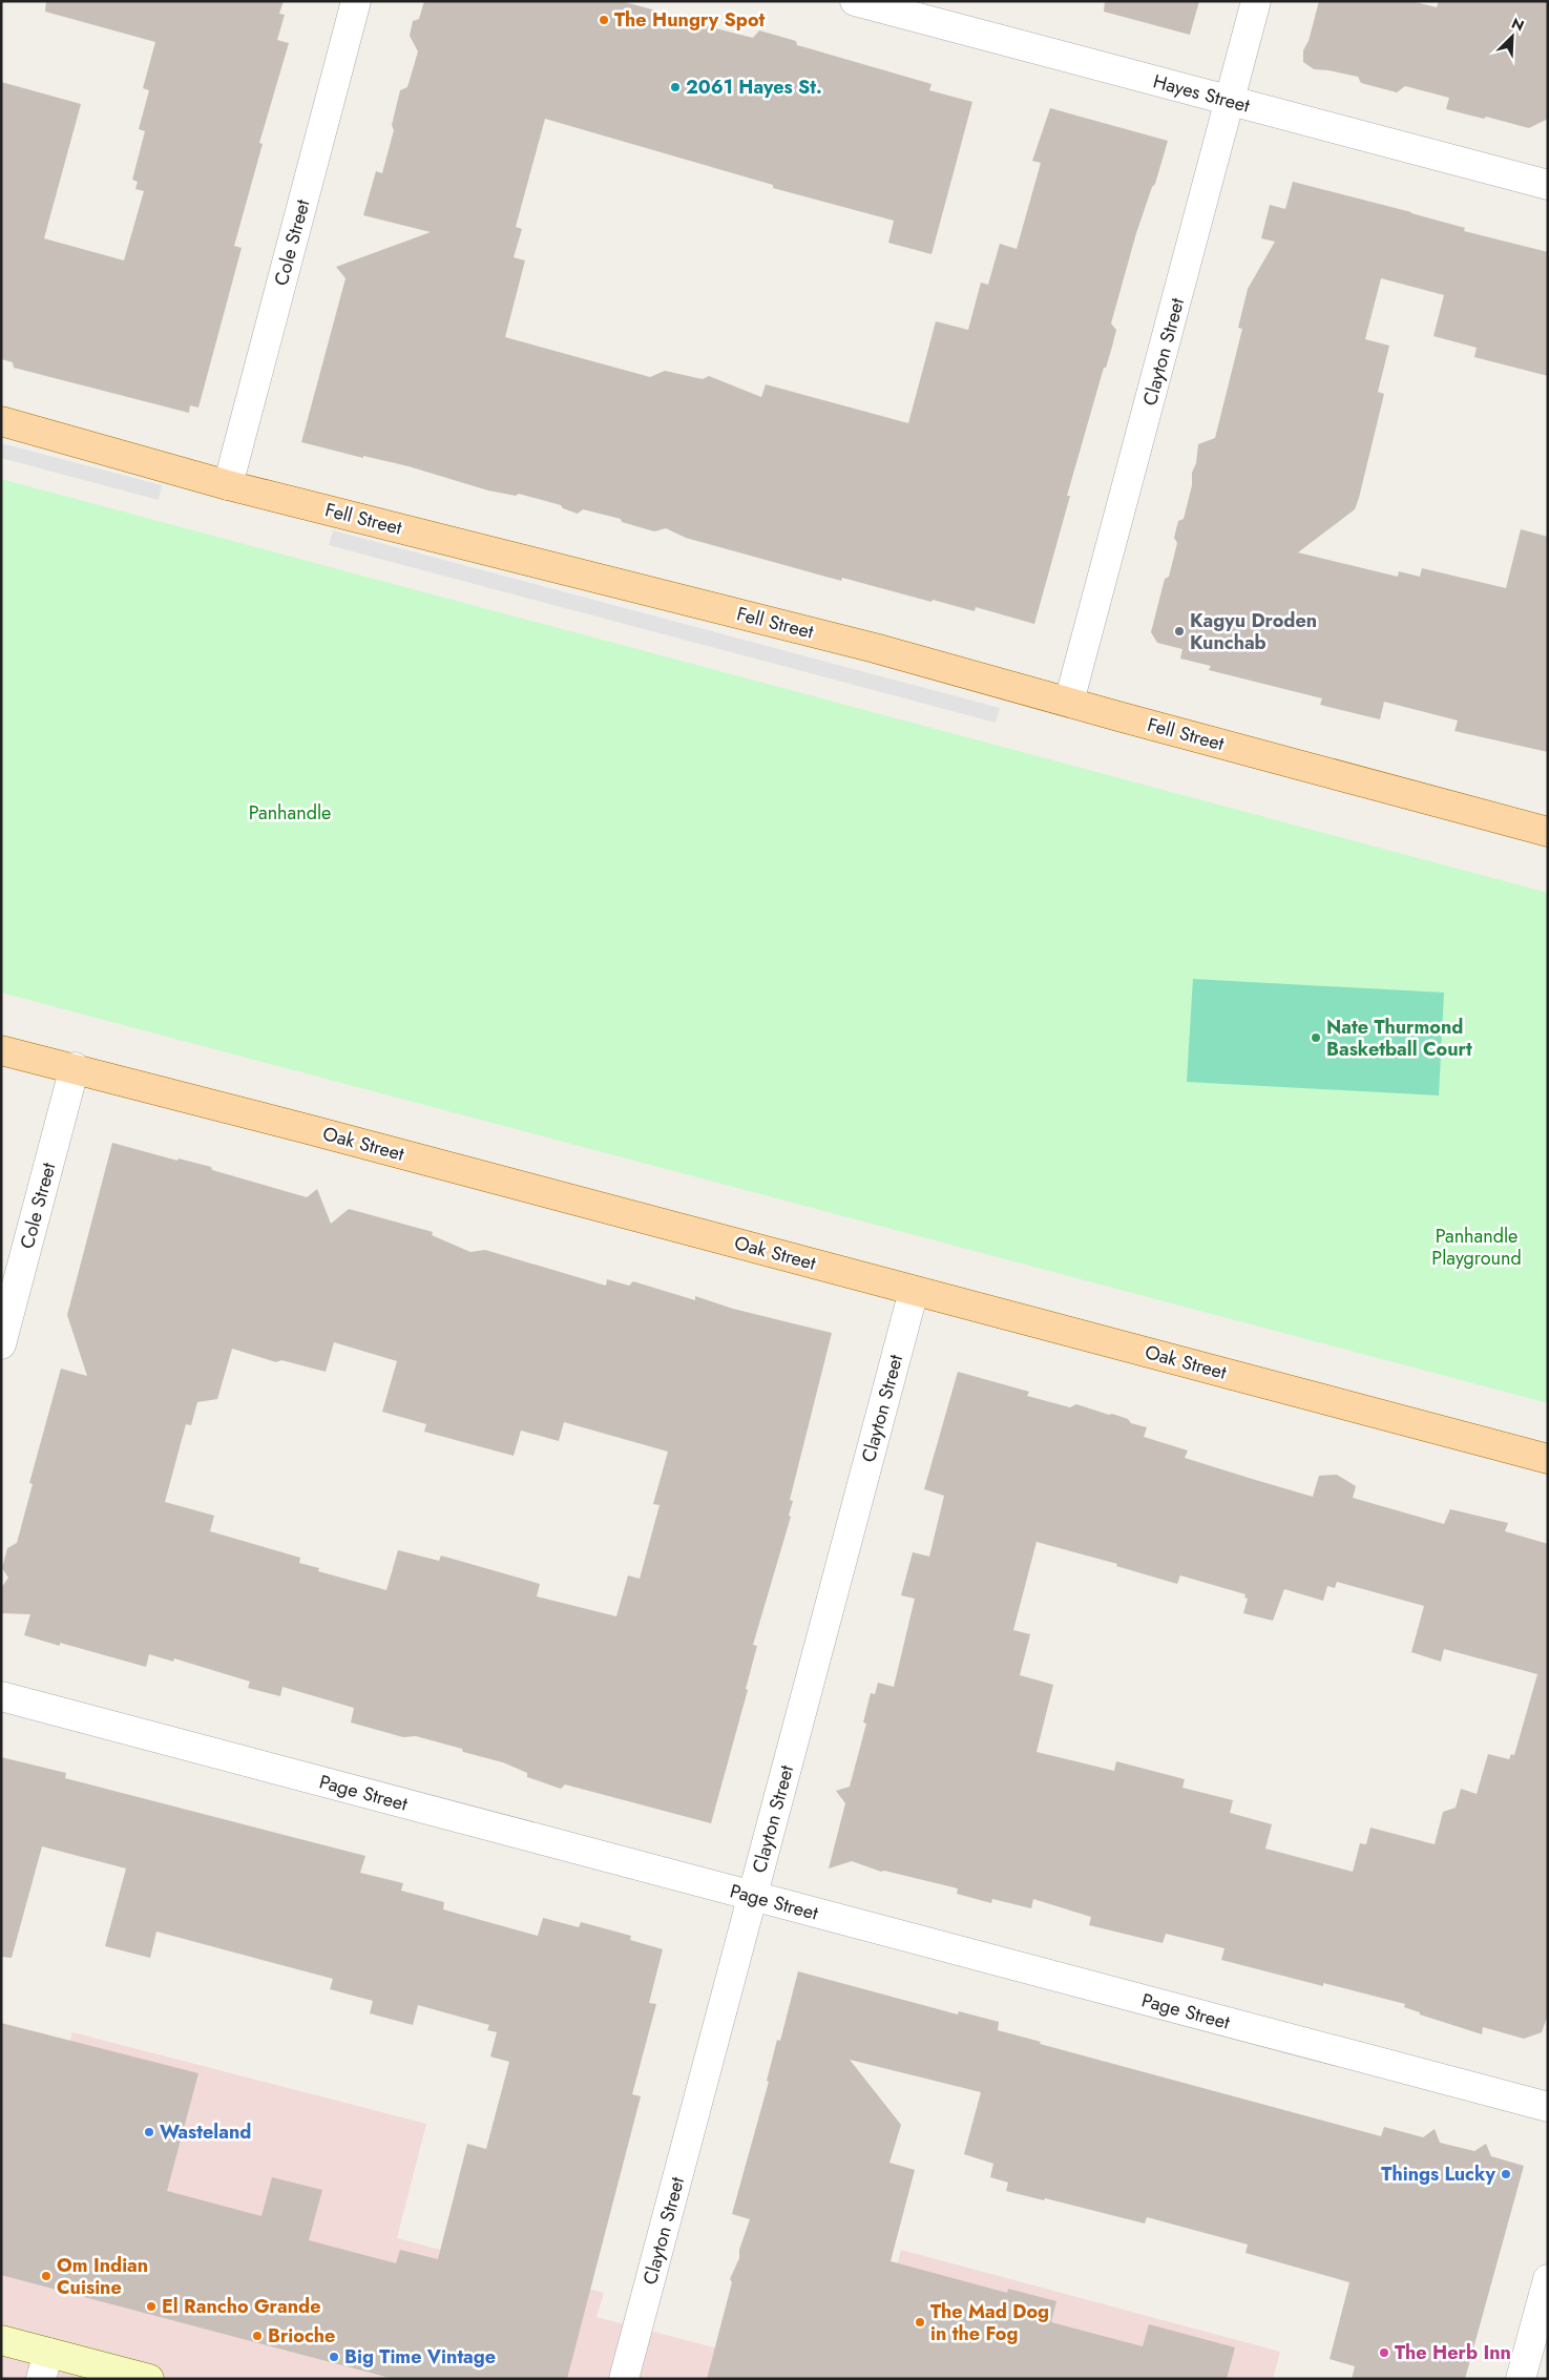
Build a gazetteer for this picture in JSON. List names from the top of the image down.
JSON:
{
  "streets": {
    "main road": ["Fell Street", "Oak Street"],
    "street": [
      "Hayes Street",
      "Cole Street",
      "Clayton Street",
      "Page Street"
    ]
  },
  "crossings": [
    ["Hayes Street", "Clayton Street"],
    ["Cole Street", "Fell Street"],
    ["Cole Street", "Oak Street"],
    ["Clayton Street", "Fell Street"],
    ["Clayton Street", "Oak Street"],
    ["Clayton Street", "Page Street"]
  ],
  "parks": ["Panhandle", "Panhandle Playground"],
  "places": [
    "The Hungry Spot",
    "2061 Hayes St.",
    "Kagyu Droden Kunchab",
    "Nate Thurmond Basketball Court",
    "Wasteland",
    "Things Lucky",
    "Om Indian Cuisine",
    "El Rancho Grande",
    "The Mad Dog in the Fog",
    "Brioche",
    "The Herb Inn",
    "Big Time Vintage"
  ],
  "north": "top right"
}
